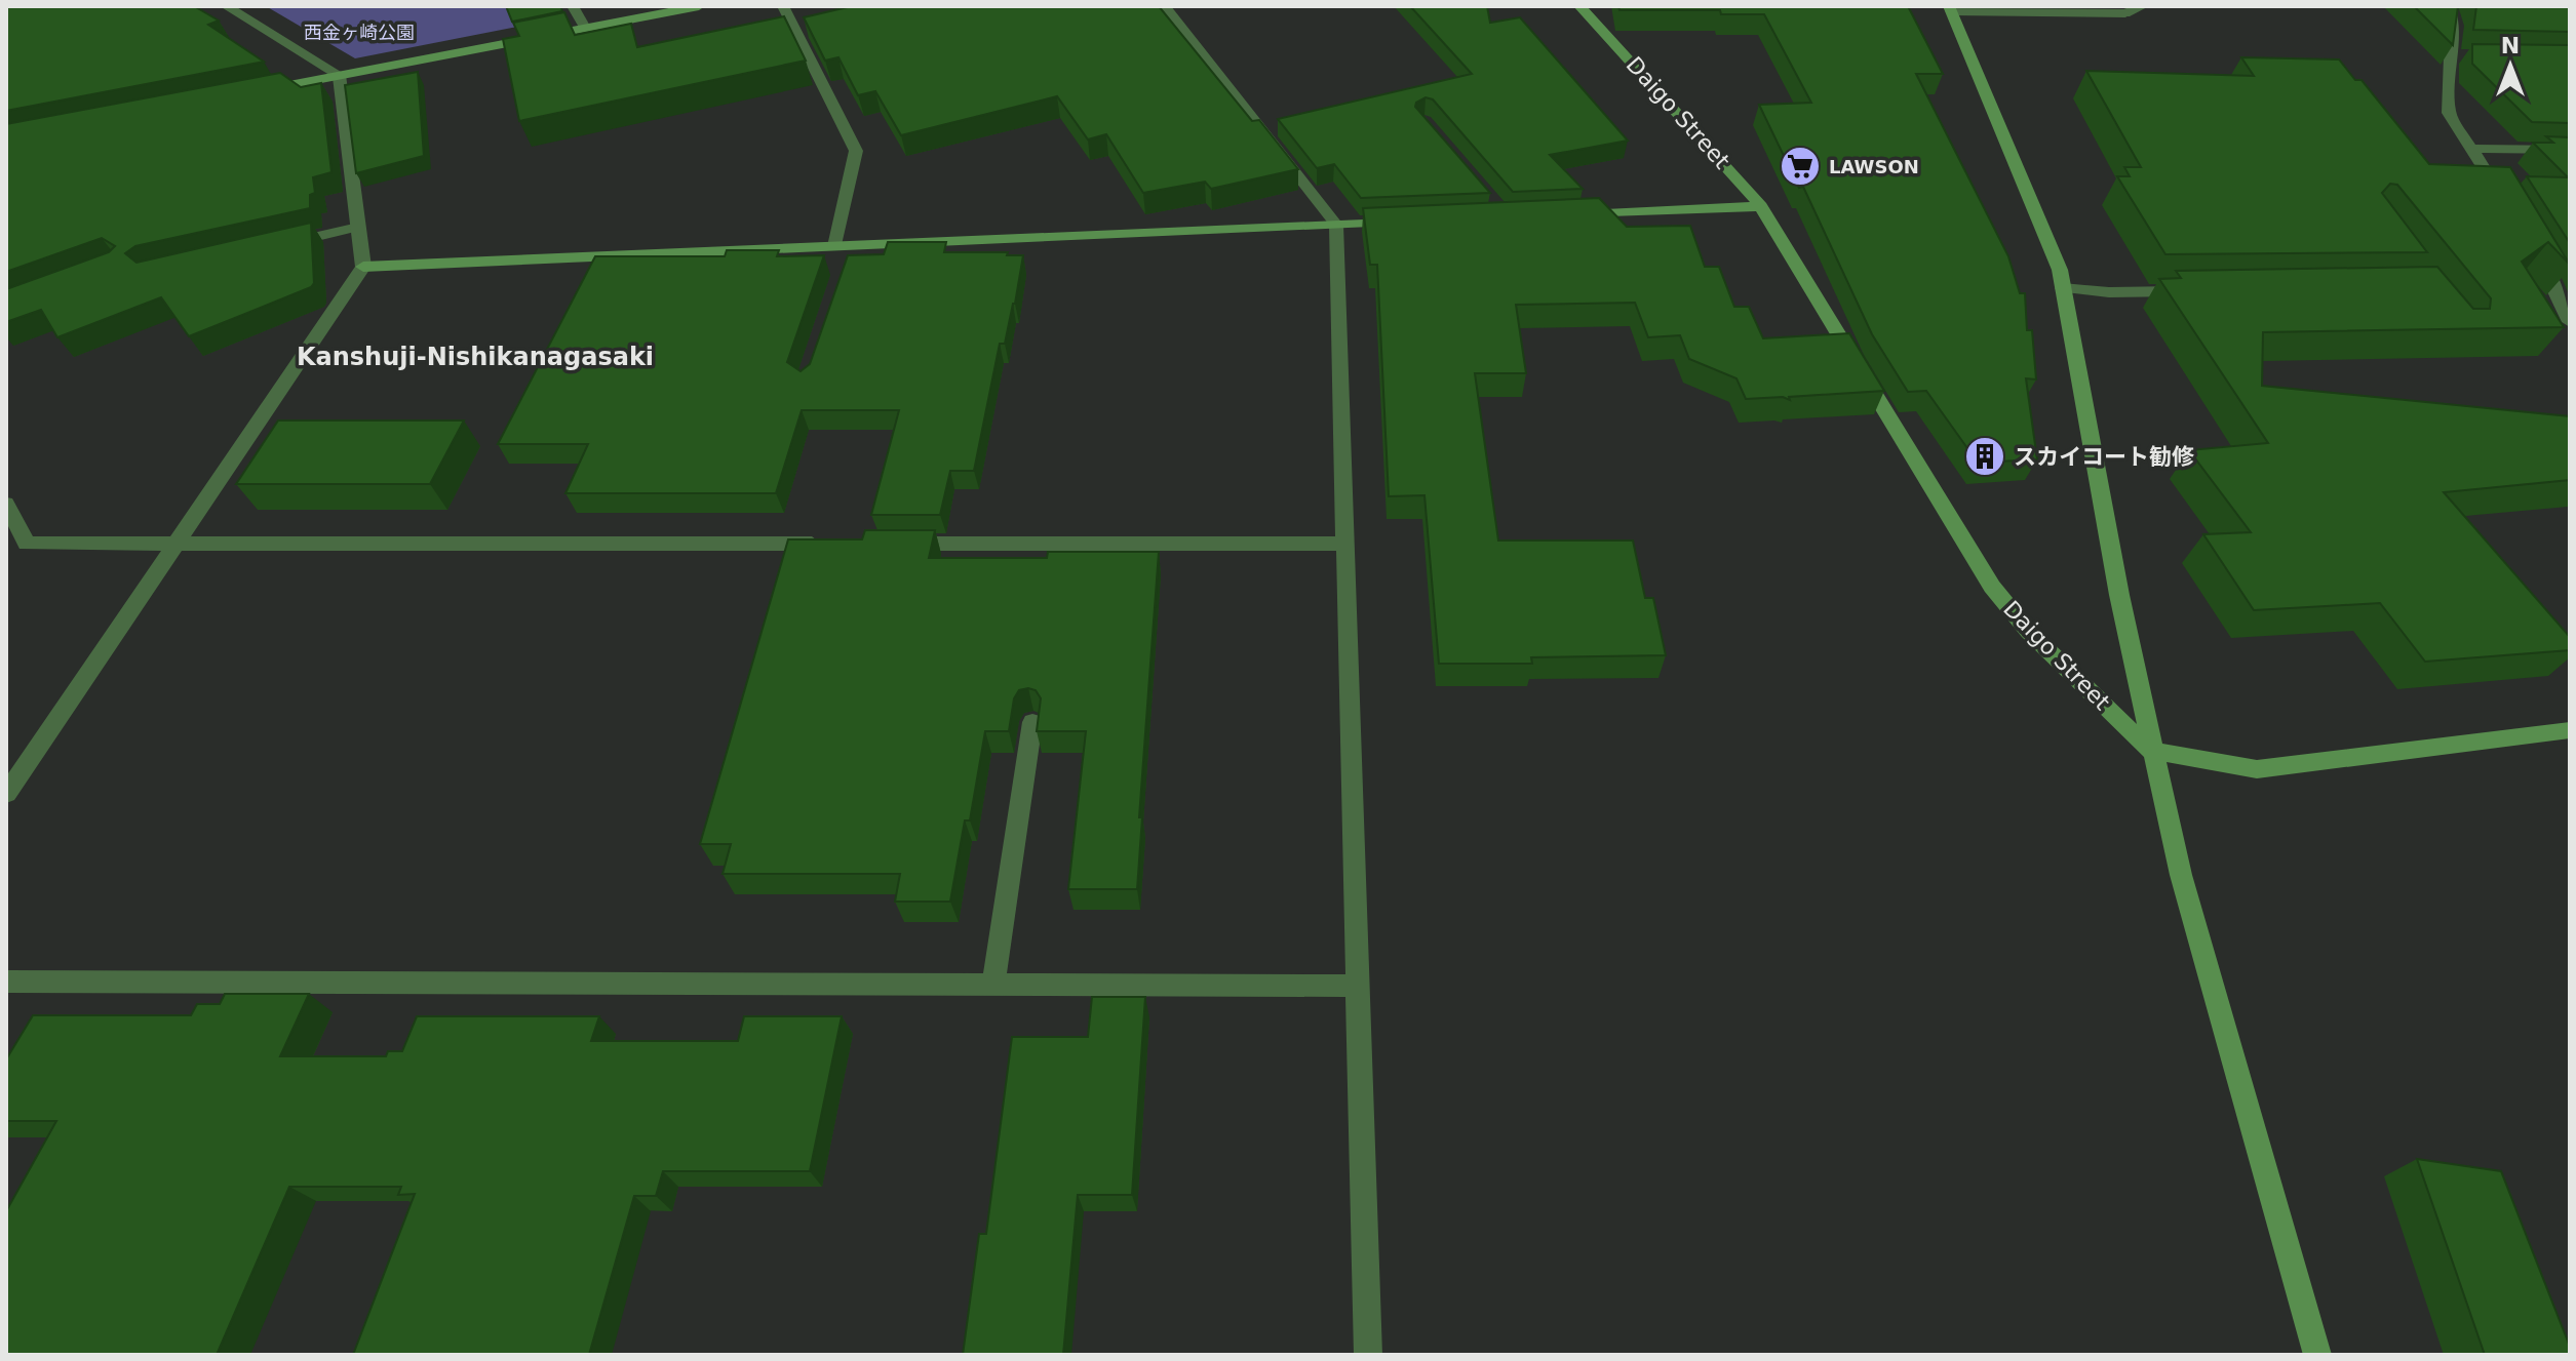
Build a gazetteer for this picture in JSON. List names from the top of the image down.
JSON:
{
  "streets": {
    "street": ["Daigo Street"]
  },
  "districts": ["Kanshuji-Nishikanagasaki"],
  "parks": ["西金ヶ崎公園"],
  "places": {
    "supermarket": ["LAWSON"],
    "building": ["スカイコート勧修"]
  },
  "north": "top"
}
